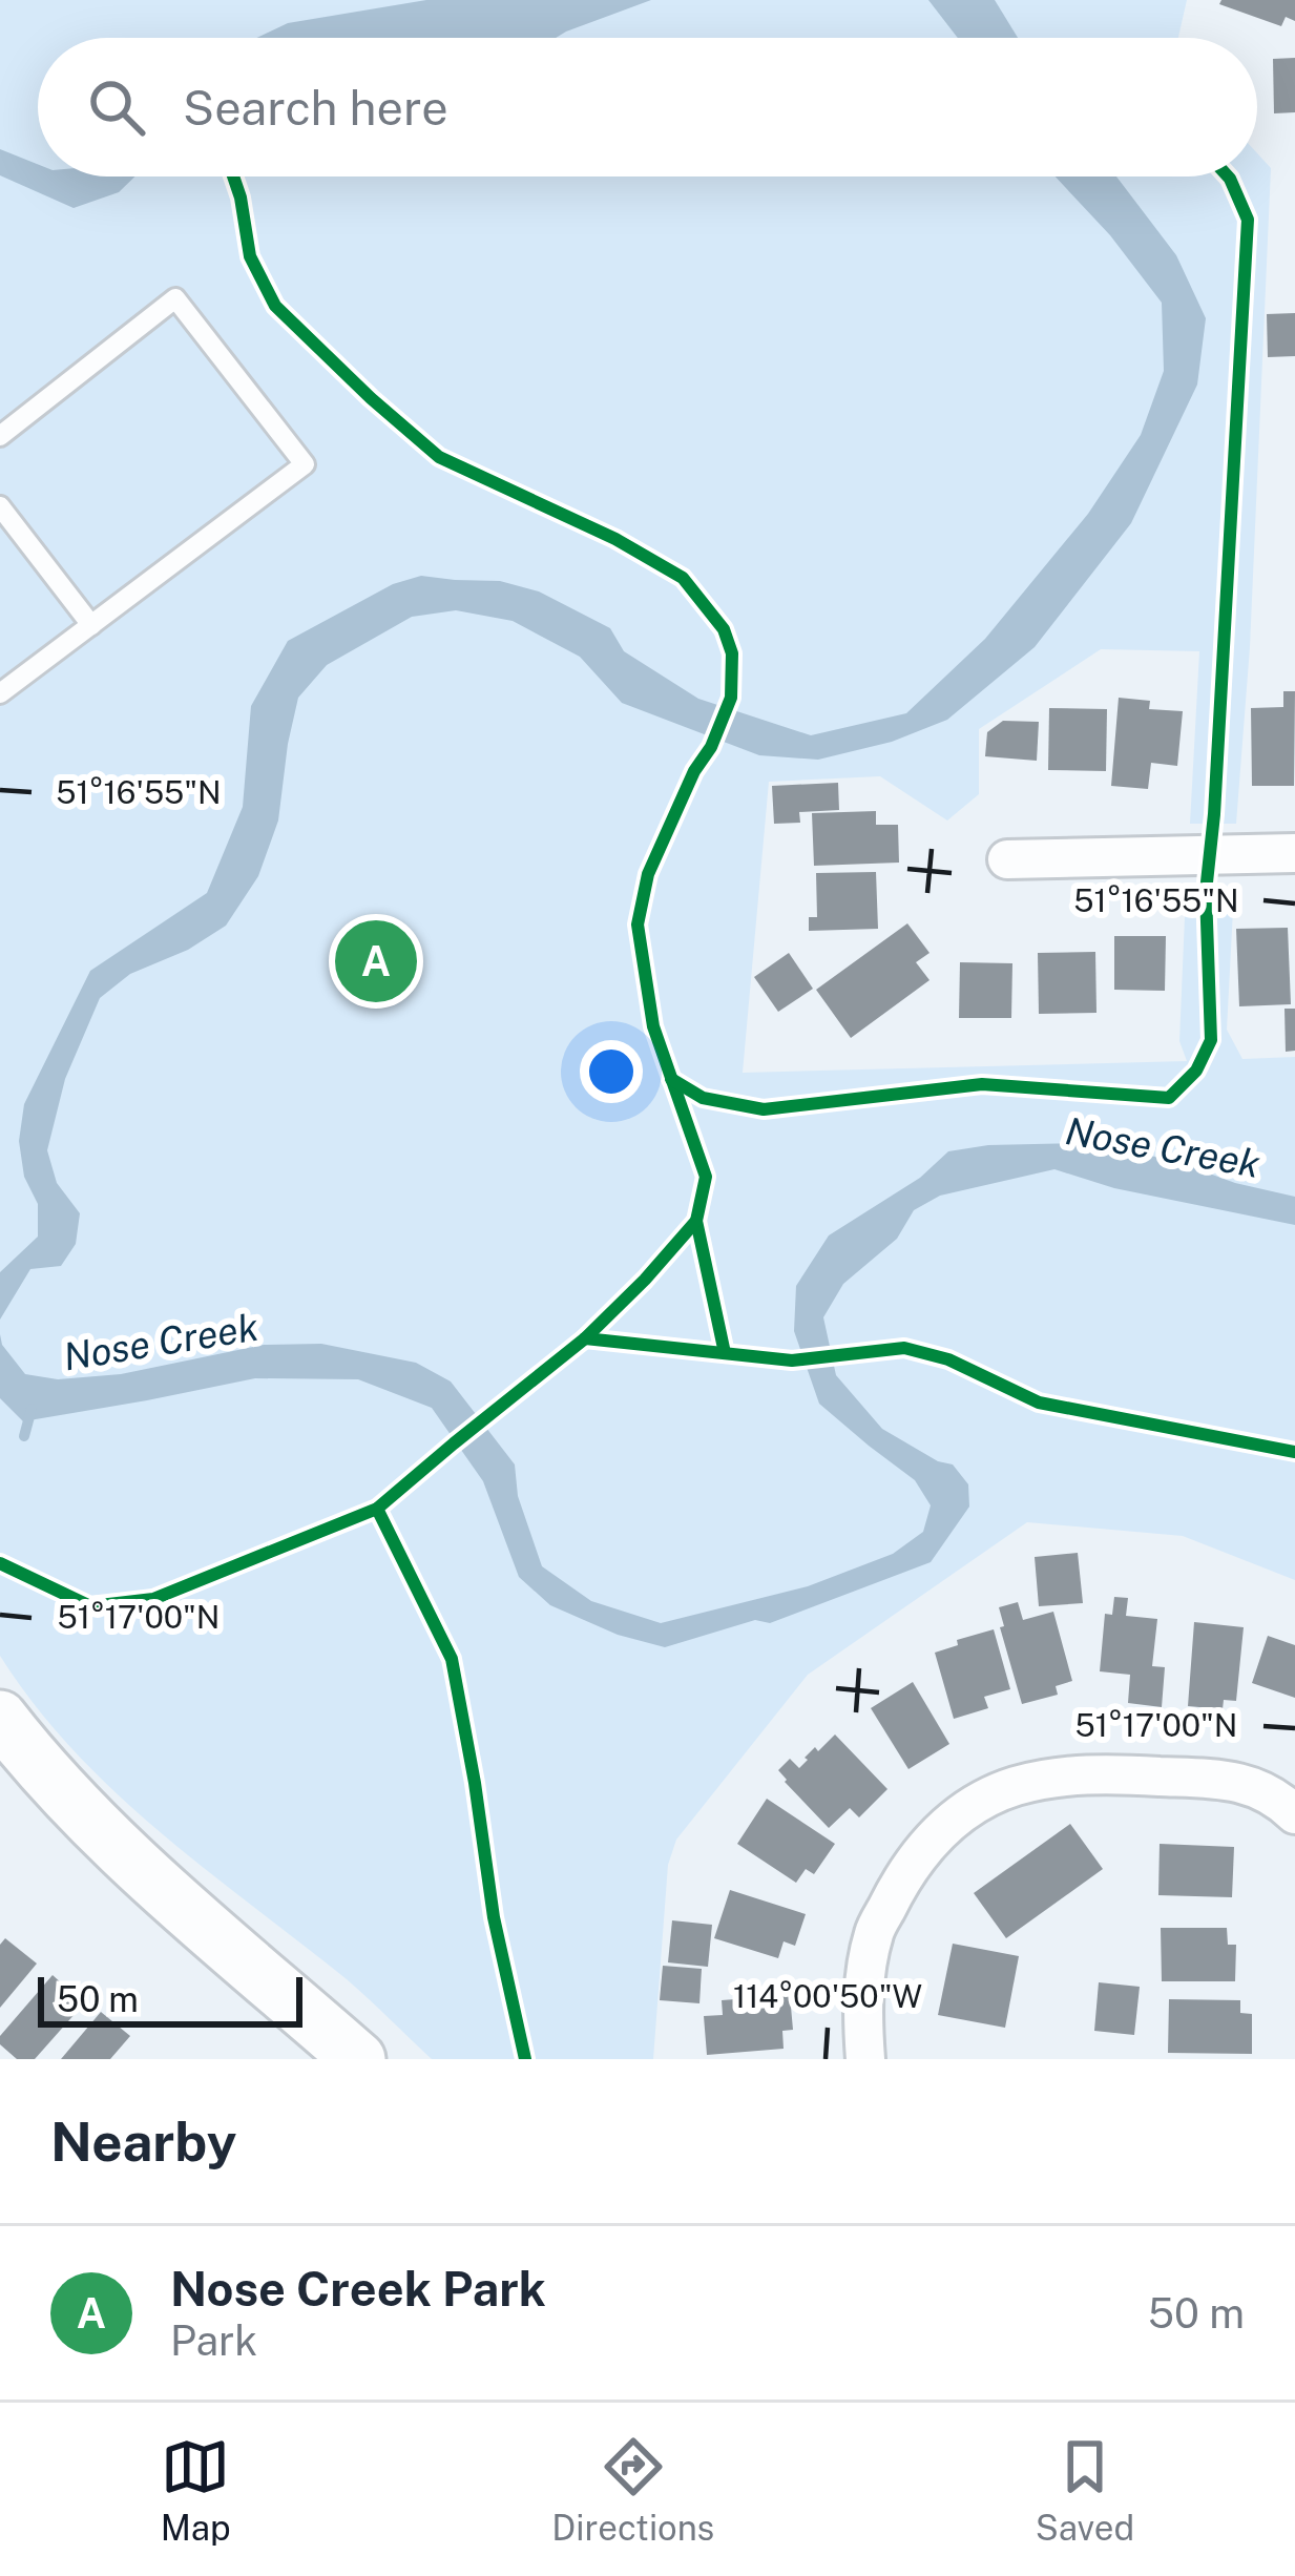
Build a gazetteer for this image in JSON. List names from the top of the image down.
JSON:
{
  "water": ["Nose Creek"],
  "scale_bar": "50 m",
  "page": {
    "search": "Search here",
    "pins": "A",
    "scale": "50 m",
    "heading": "Nearby",
    "list": [
      {
        "mark": "A",
        "name": "Nose Creek Park",
        "note": "Park",
        "value": "50 m"
      }
    ],
    "nav": ["Map", "Directions", "Saved"]
  },
  "coordinates": ["51°16'55\"N", "51°17'00\"N", "114°00'50\"W"]
}
